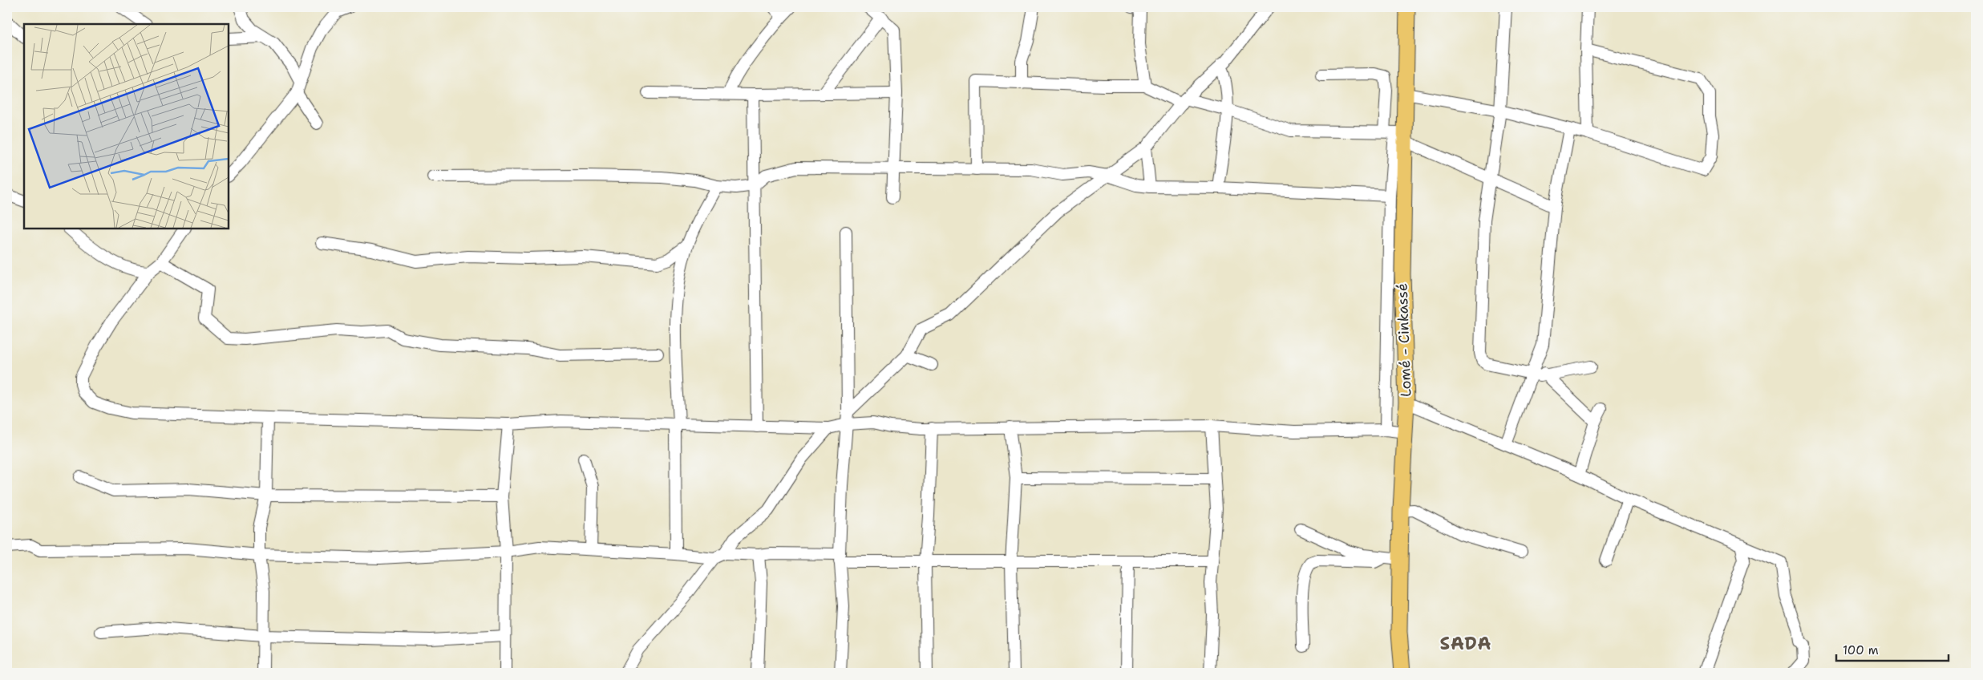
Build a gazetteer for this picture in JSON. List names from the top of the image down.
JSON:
{
  "streets": {
    "highway": ["Lomé - Cinkassé"]
  },
  "districts": ["SADA"],
  "scale_bar": "100 m"
}
